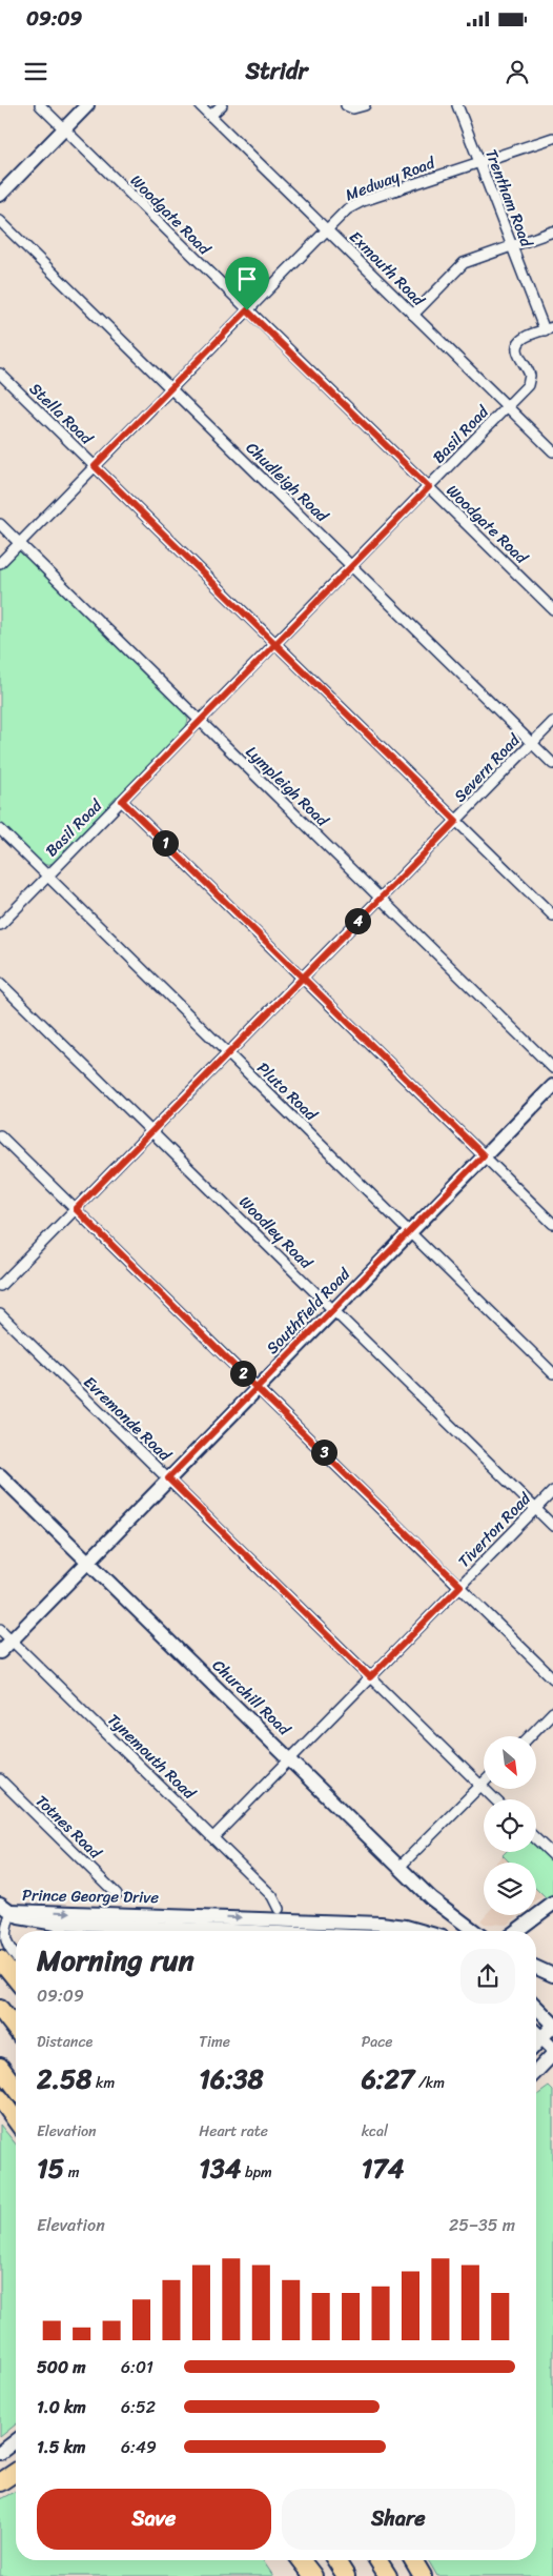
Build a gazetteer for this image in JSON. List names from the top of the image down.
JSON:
{
  "streets": {
    "street": [
      "Medway Road",
      "Trentham Road",
      "Woodgate Road",
      "Exmouth Road",
      "Stella Road",
      "Basil Road",
      "Chudleigh Road",
      "Severn Road",
      "Lympleigh Road",
      "Pluto Road",
      "Woodley Road",
      "Southfield Road",
      "Evremonde Road",
      "Tiverton Road",
      "Churchill Road",
      "Tynemouth Road",
      "Totnes Road",
      "Prince George Drive"
    ]
  },
  "crossings": [
    ["Medway Road", "Trentham Road"],
    ["Medway Road", "Woodgate Road"],
    ["Medway Road", "Exmouth Road"],
    ["Medway Road", "Stella Road"],
    ["Medway Road", "Chudleigh Road"],
    ["Medway Road", "Lympleigh Road"],
    ["Trentham Road", "Basil Road"],
    ["Woodgate Road", "Basil Road"],
    ["Exmouth Road", "Basil Road"],
    ["Stella Road", "Basil Road"],
    ["Stella Road", "Severn Road"],
    ["Basil Road", "Chudleigh Road"],
    ["Basil Road", "Lympleigh Road"],
    ["Basil Road", "Pluto Road"],
    ["Chudleigh Road", "Severn Road"],
    ["Severn Road", "Lympleigh Road"],
    ["Severn Road", "Pluto Road"],
    ["Severn Road", "Woodley Road"],
    ["Pluto Road", "Southfield Road"],
    ["Woodley Road", "Southfield Road"],
    ["Woodley Road", "Tiverton Road"],
    ["Southfield Road", "Evremonde Road"],
    ["Southfield Road", "Churchill Road"],
    ["Southfield Road", "Tynemouth Road"],
    ["Evremonde Road", "Tiverton Road"],
    ["Tiverton Road", "Churchill Road"],
    ["Tiverton Road", "Tynemouth Road"]
  ],
  "one_way": ["Prince George Drive"],
  "north": "bottom right",
  "page": {
    "status": "09:09",
    "header": "Stridr",
    "pins": [
      "1",
      "4",
      "2",
      "3"
    ],
    "heading": ["Morning run", "09:09"],
    "stats": [
      ["Distance", "2.58 km"],
      ["Time", "16:38"],
      ["Pace", "6:27 /km"],
      ["Elevation", "15 m"],
      ["Heart rate", "134 bpm"],
      ["kcal", "174"]
    ],
    "chart": ["Elevation", "25–35 m"],
    "list": [
      {
        "name": "500 m",
        "note": "6:01"
      },
      {
        "name": "1.0 km",
        "note": "6:52"
      },
      {
        "name": "1.5 km",
        "note": "6:49"
      }
    ],
    "buttons": ["Save", "Share"]
  }
}
